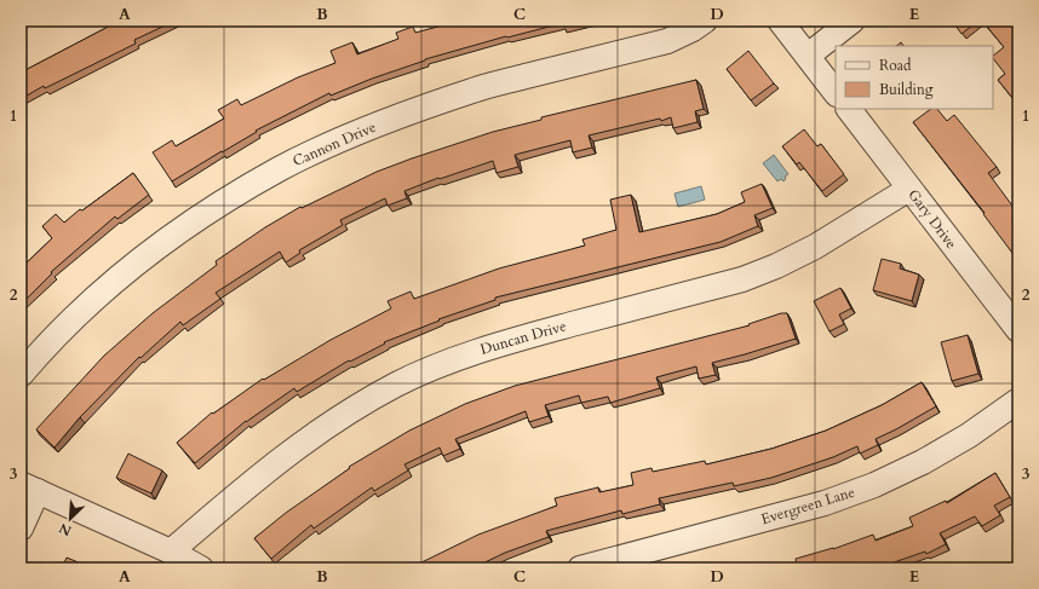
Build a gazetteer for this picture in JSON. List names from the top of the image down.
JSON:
{
  "streets": {
    "street": [
      "Cannon Drive",
      "Gary Drive",
      "Duncan Drive",
      "Evergreen Lane"
    ]
  },
  "crossings": [
    ["Gary Drive", "Duncan Drive"]
  ],
  "legend": ["Road", "Building"],
  "north": "bottom left",
  "grid": {
    "columns": [
      "A",
      "B",
      "C",
      "D",
      "E"
    ],
    "rows": ["1", "2", "3"]
  }
}
